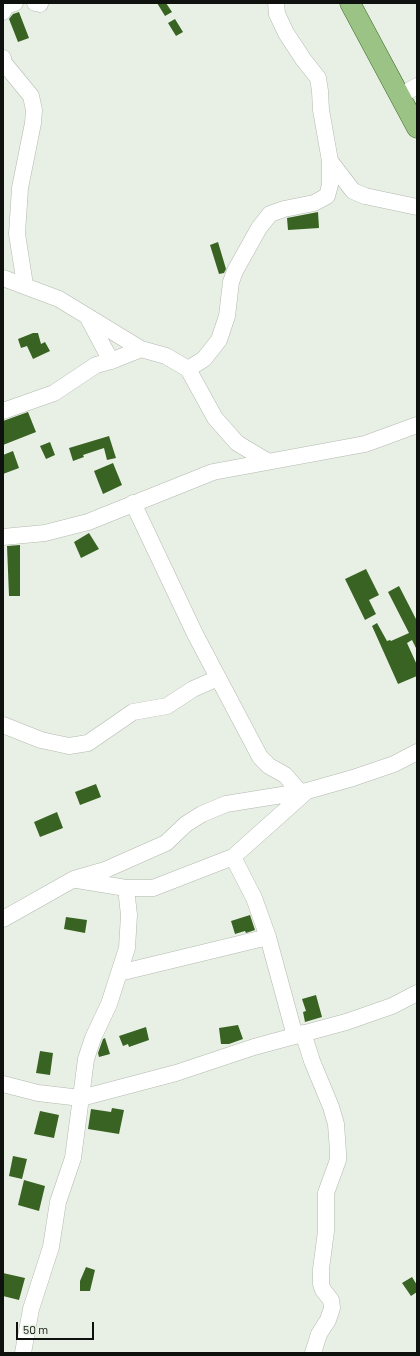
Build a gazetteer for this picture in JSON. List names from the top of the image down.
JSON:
{
  "scale_bar": "50 m"
}
